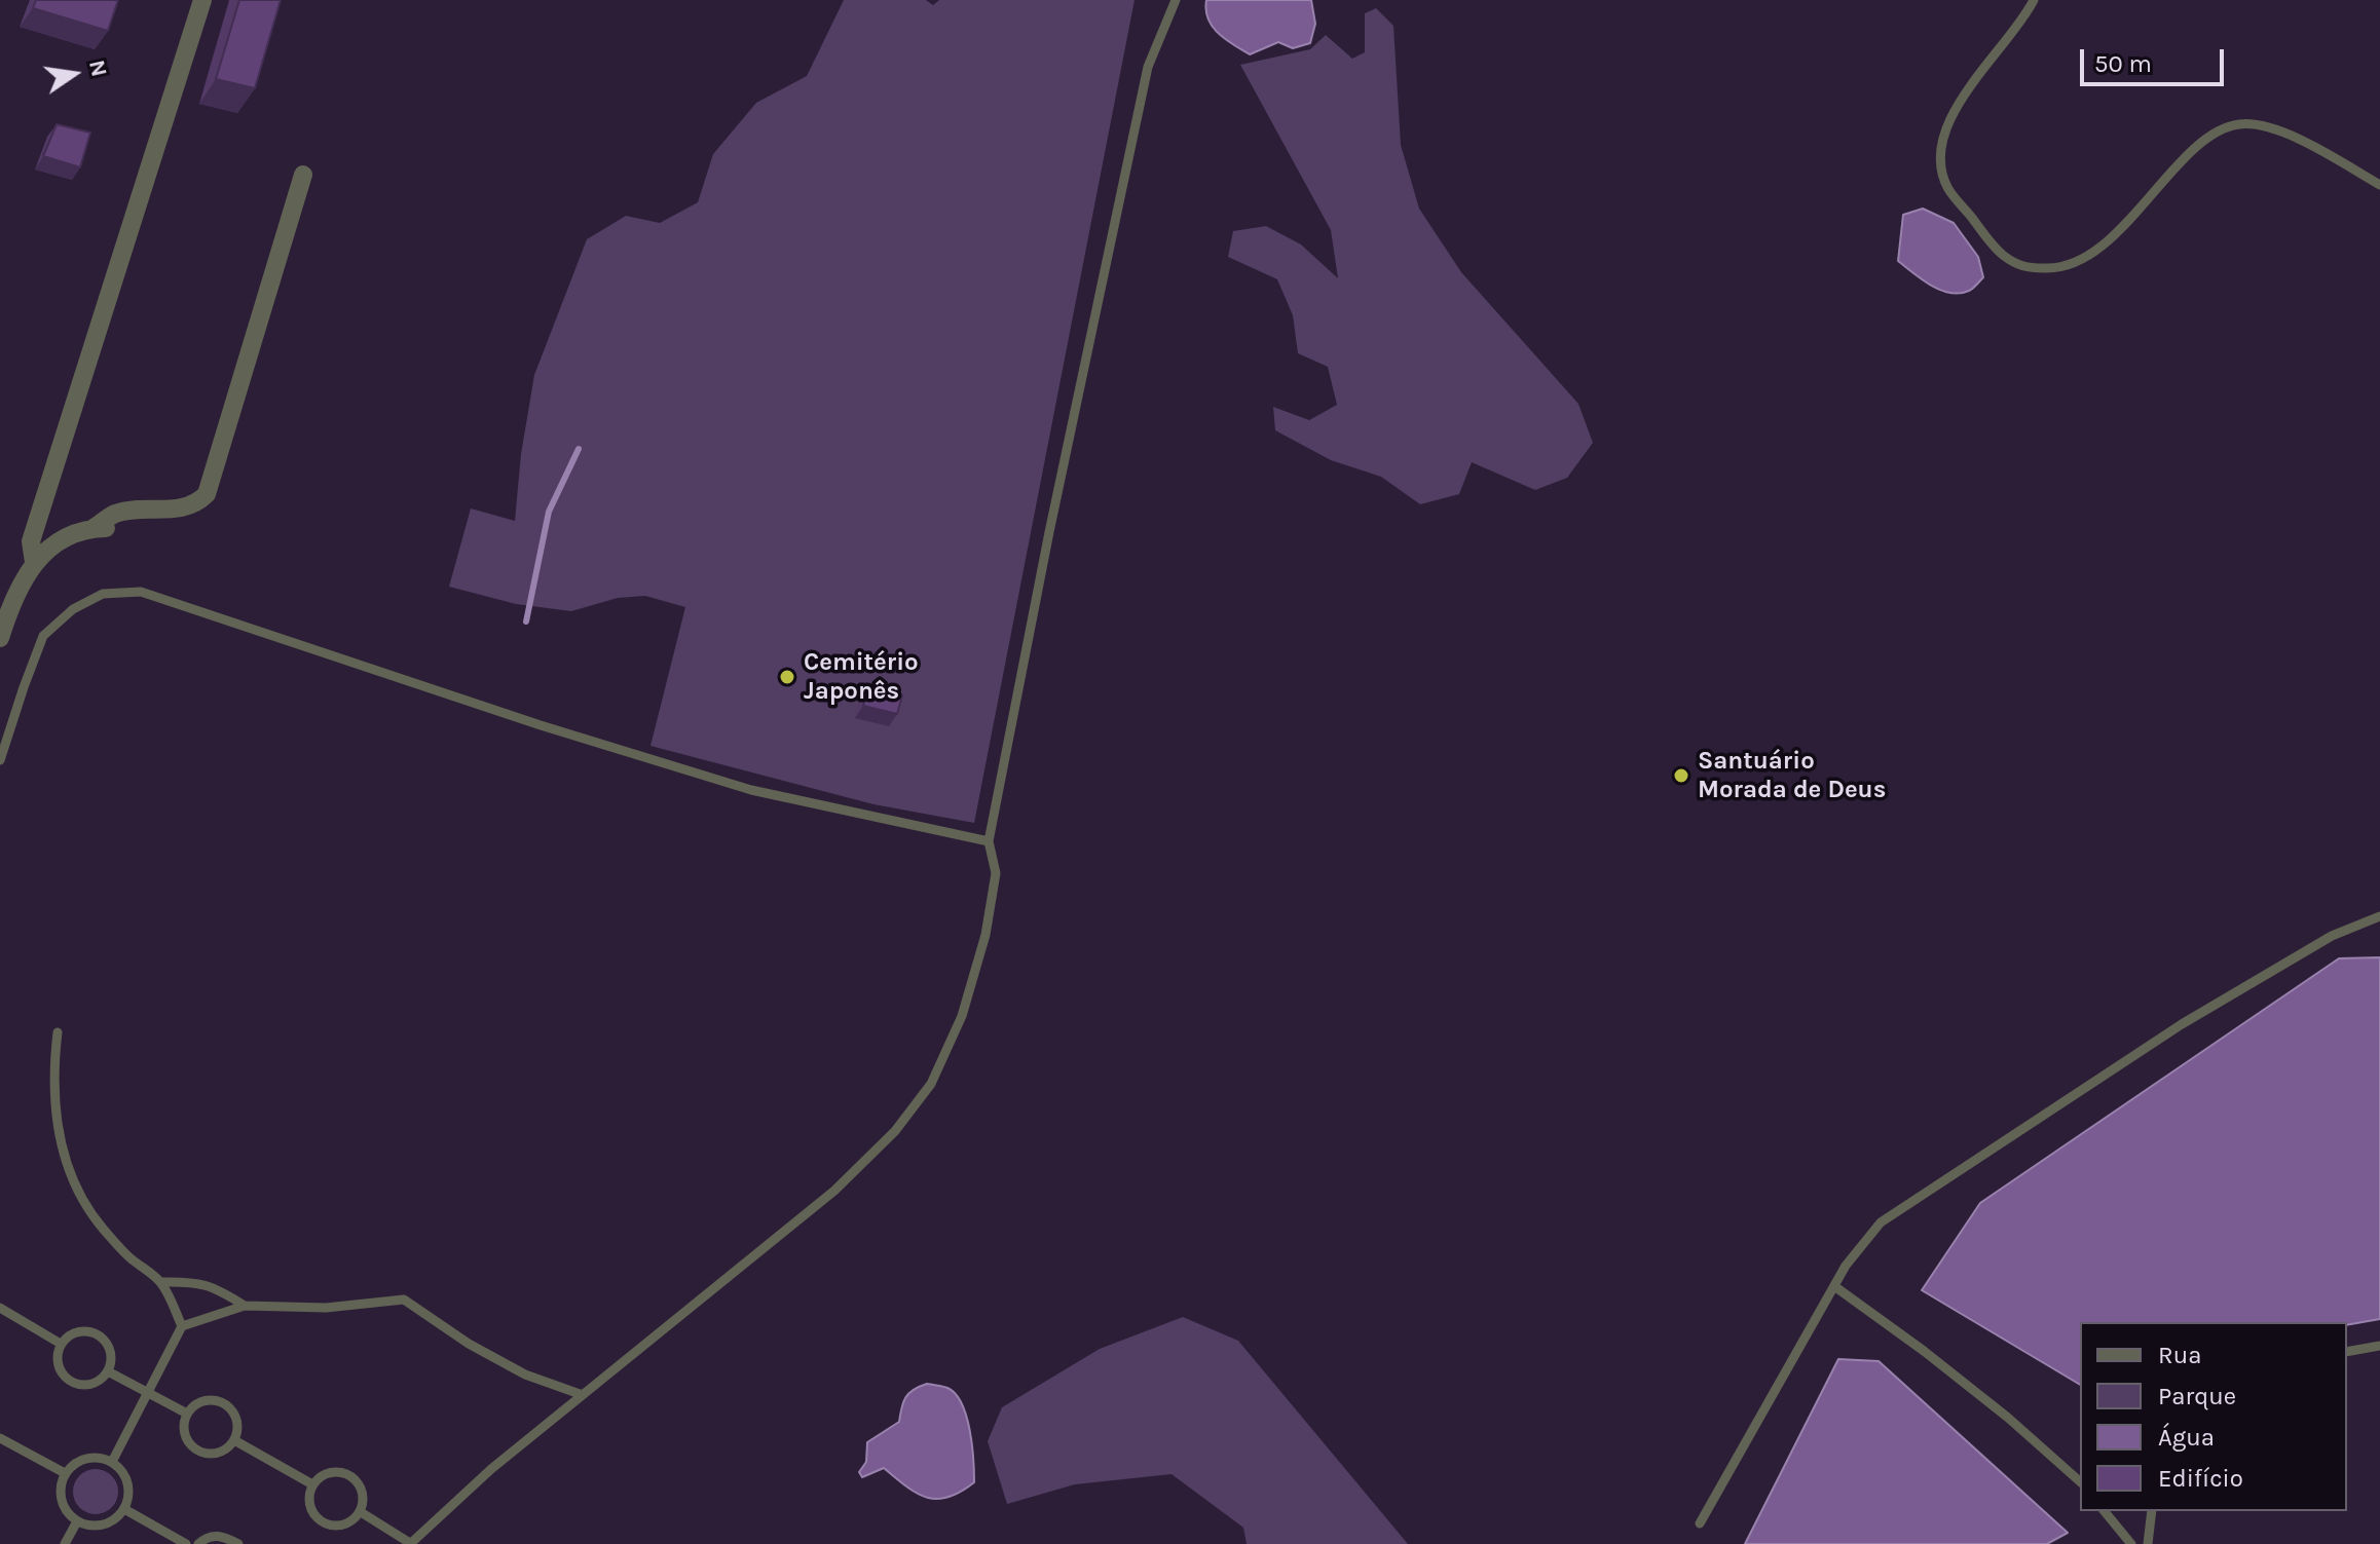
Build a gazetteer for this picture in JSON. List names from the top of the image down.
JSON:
{
  "places": ["Cemitério Japonês", "Santuário Morada de Deus"],
  "legend": [
    "Rua",
    "Parque",
    "Água",
    "Edifício"
  ],
  "scale_bar": "50 m",
  "north": "right"
}
